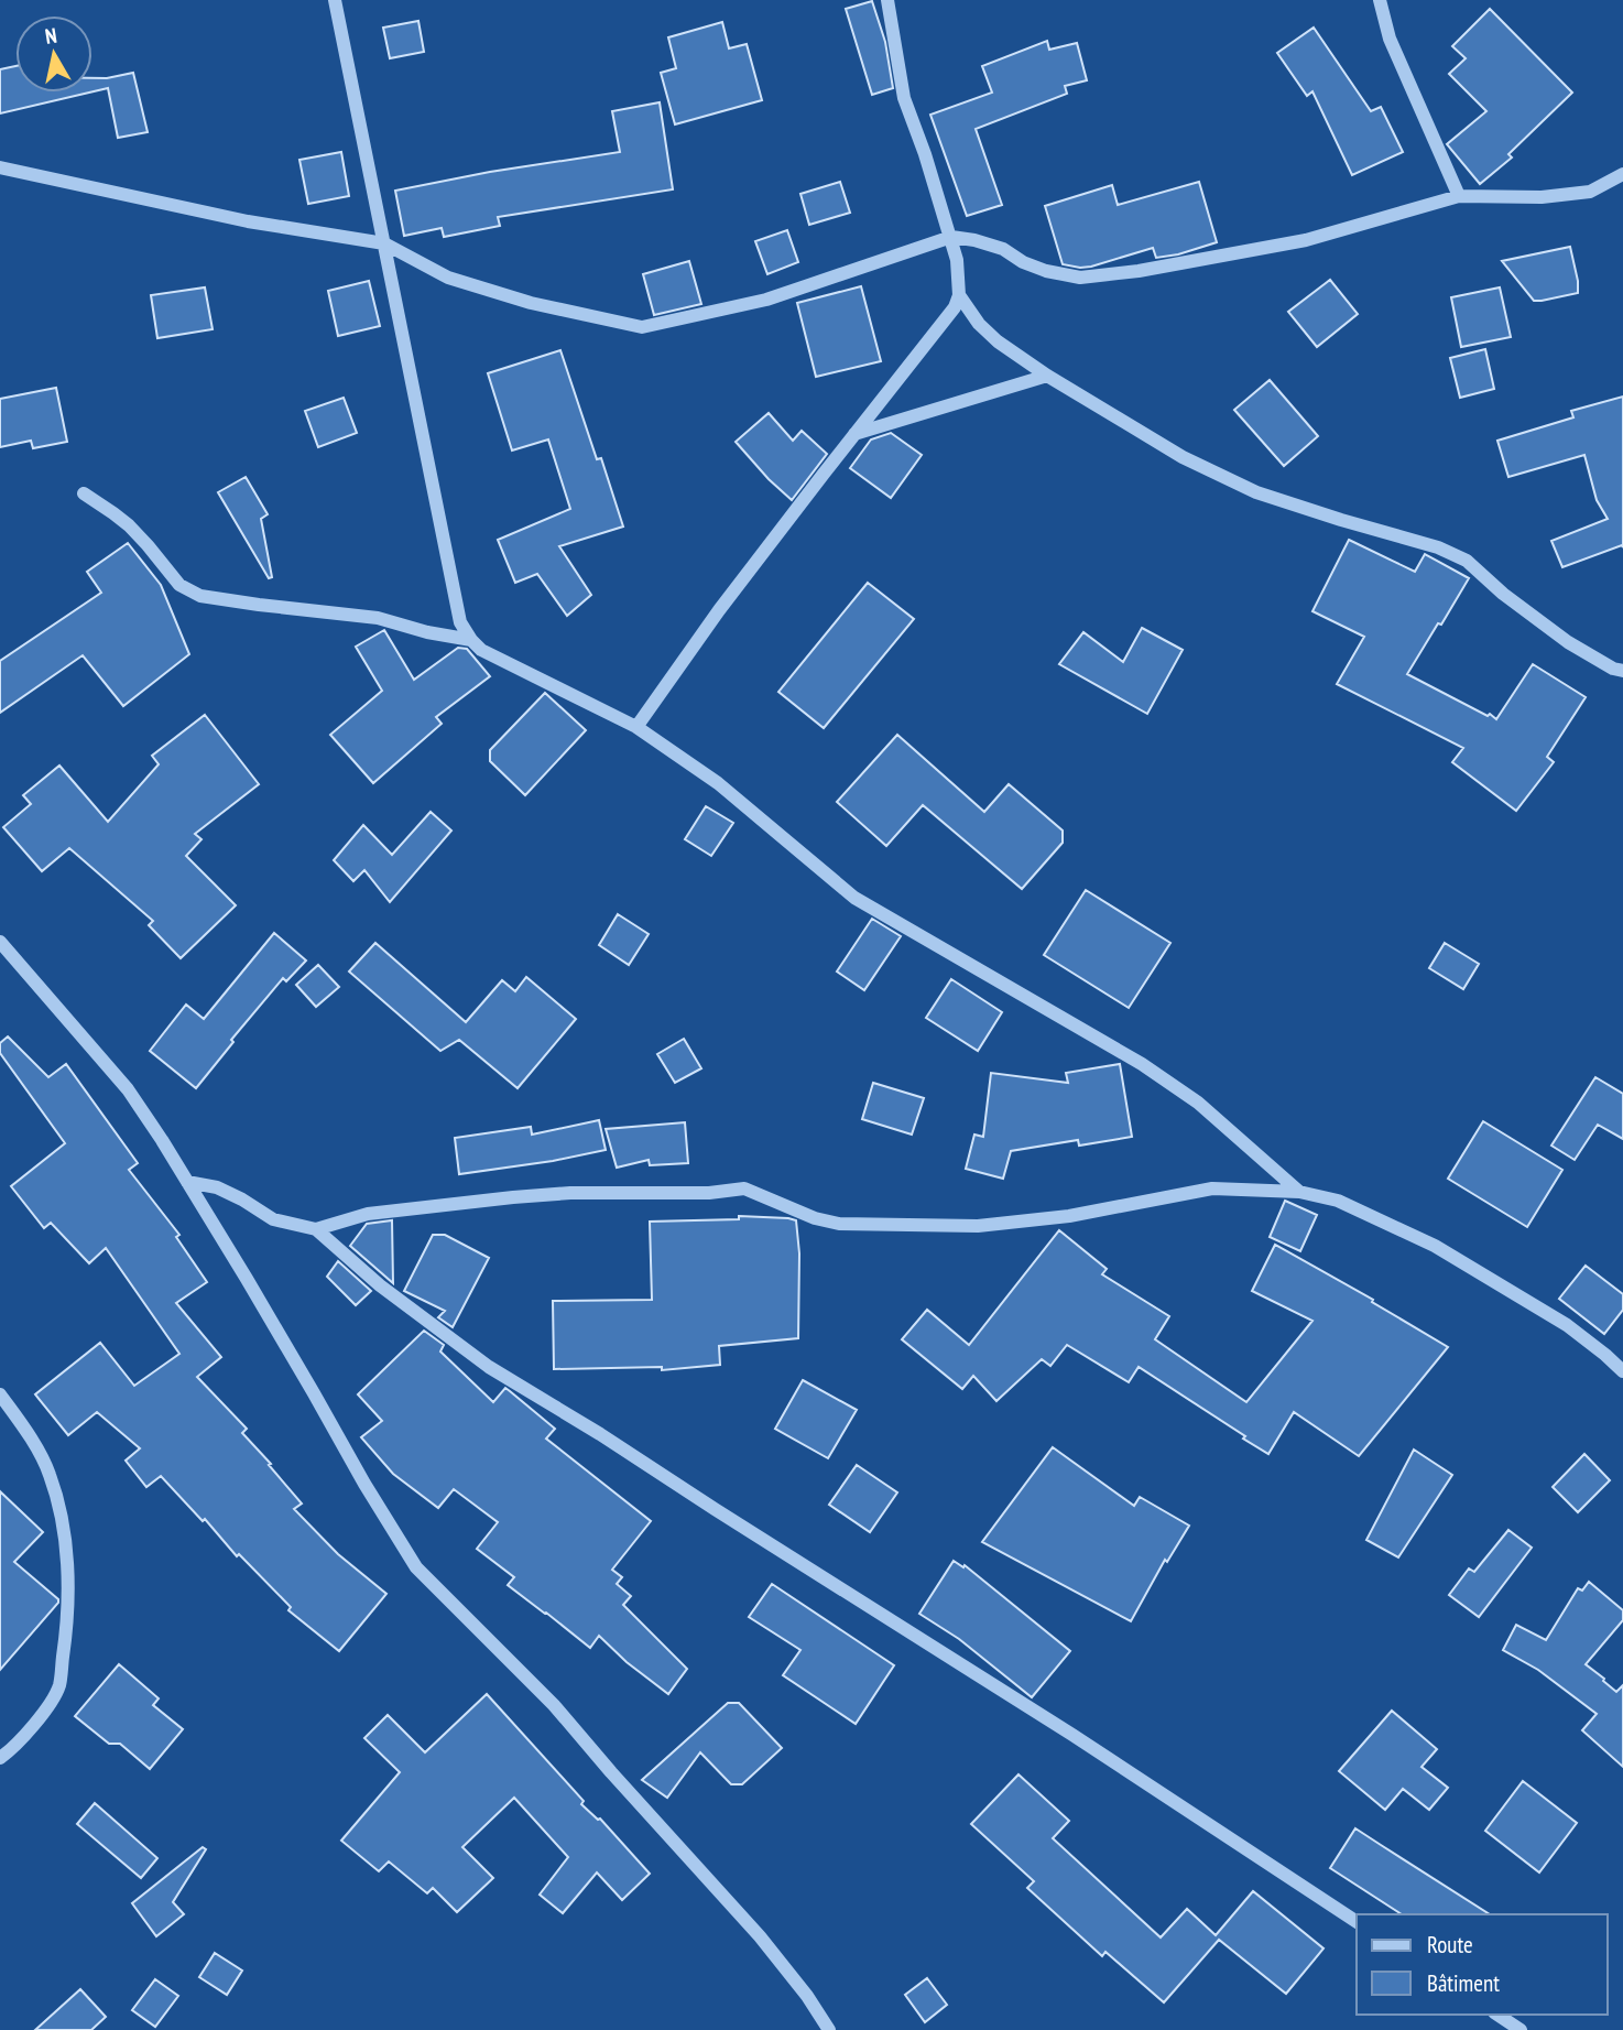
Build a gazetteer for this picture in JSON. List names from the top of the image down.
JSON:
{
  "legend": ["Route", "Bâtiment"],
  "north": "top"
}
